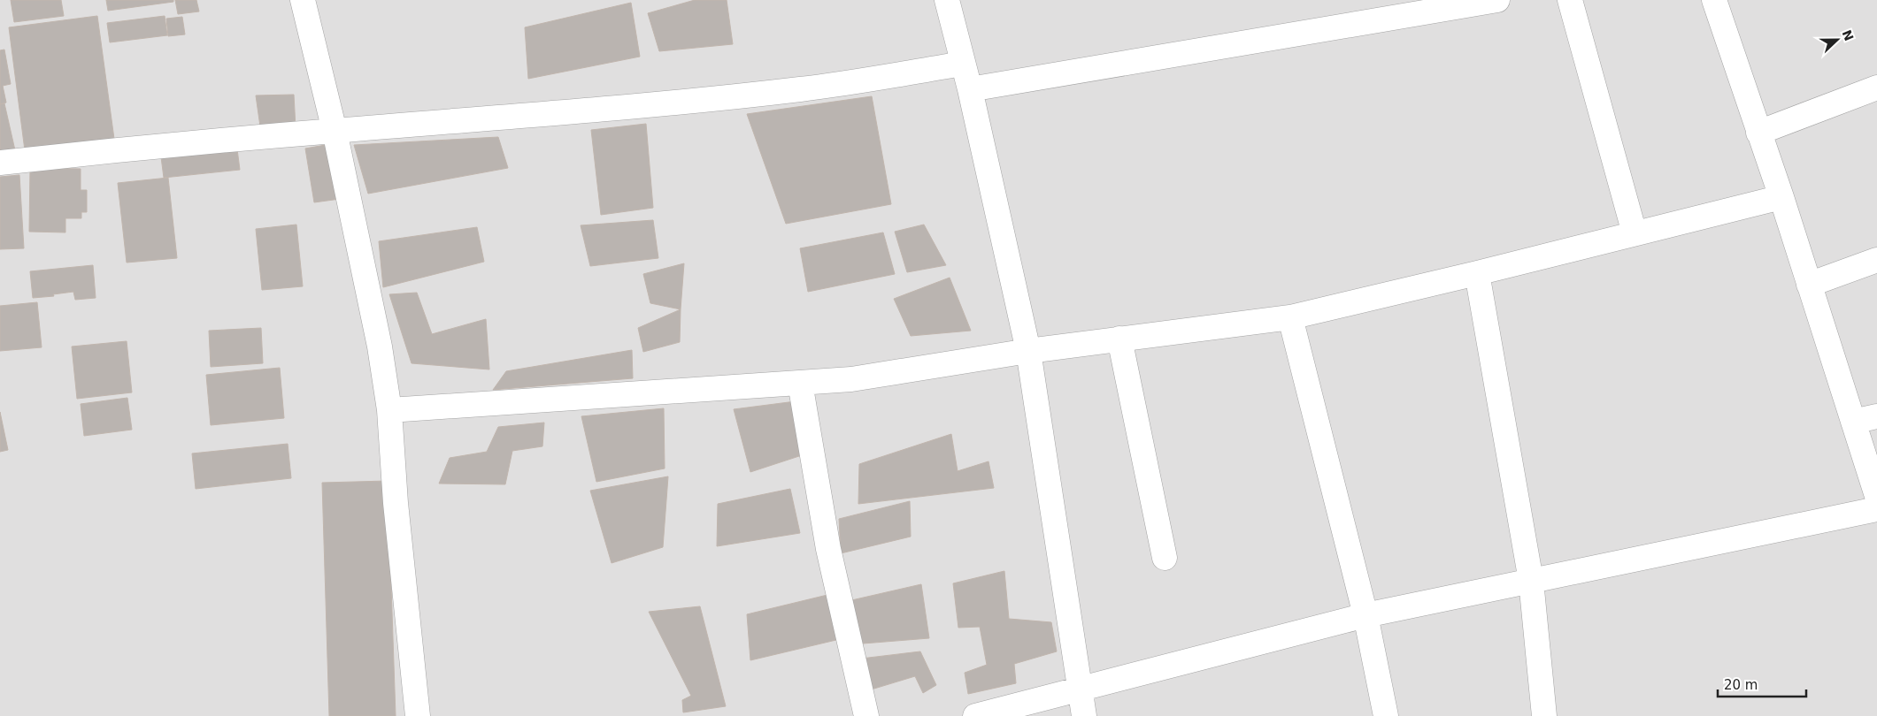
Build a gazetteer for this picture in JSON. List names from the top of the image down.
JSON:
{
  "scale_bar": "20 m",
  "north": "right"
}
